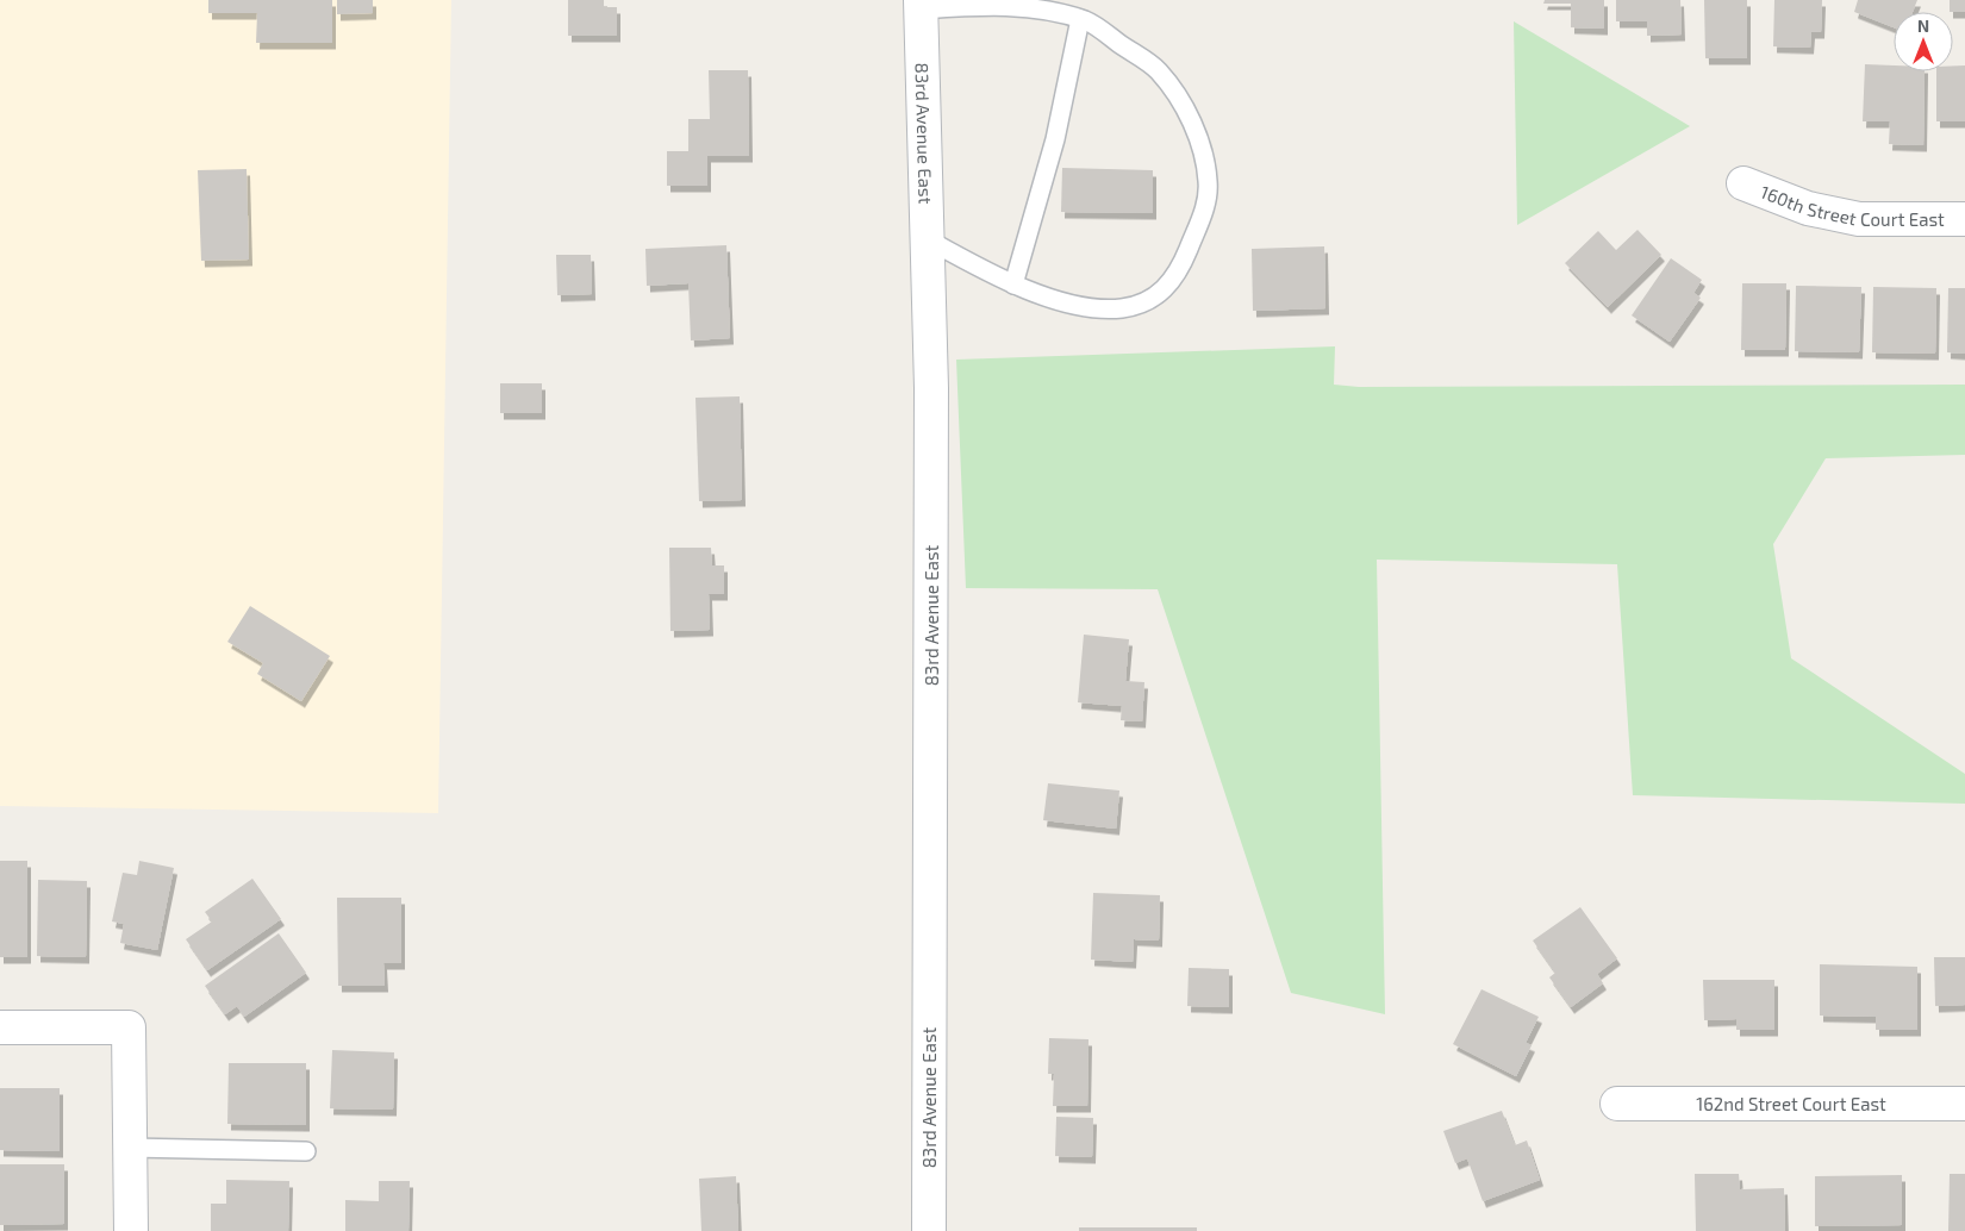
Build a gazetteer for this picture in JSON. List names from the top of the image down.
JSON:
{
  "streets": {
    "street": ["83rd Avenue East", "160th Street Court East", "162nd Street Court East"]
  },
  "north": "top"
}
